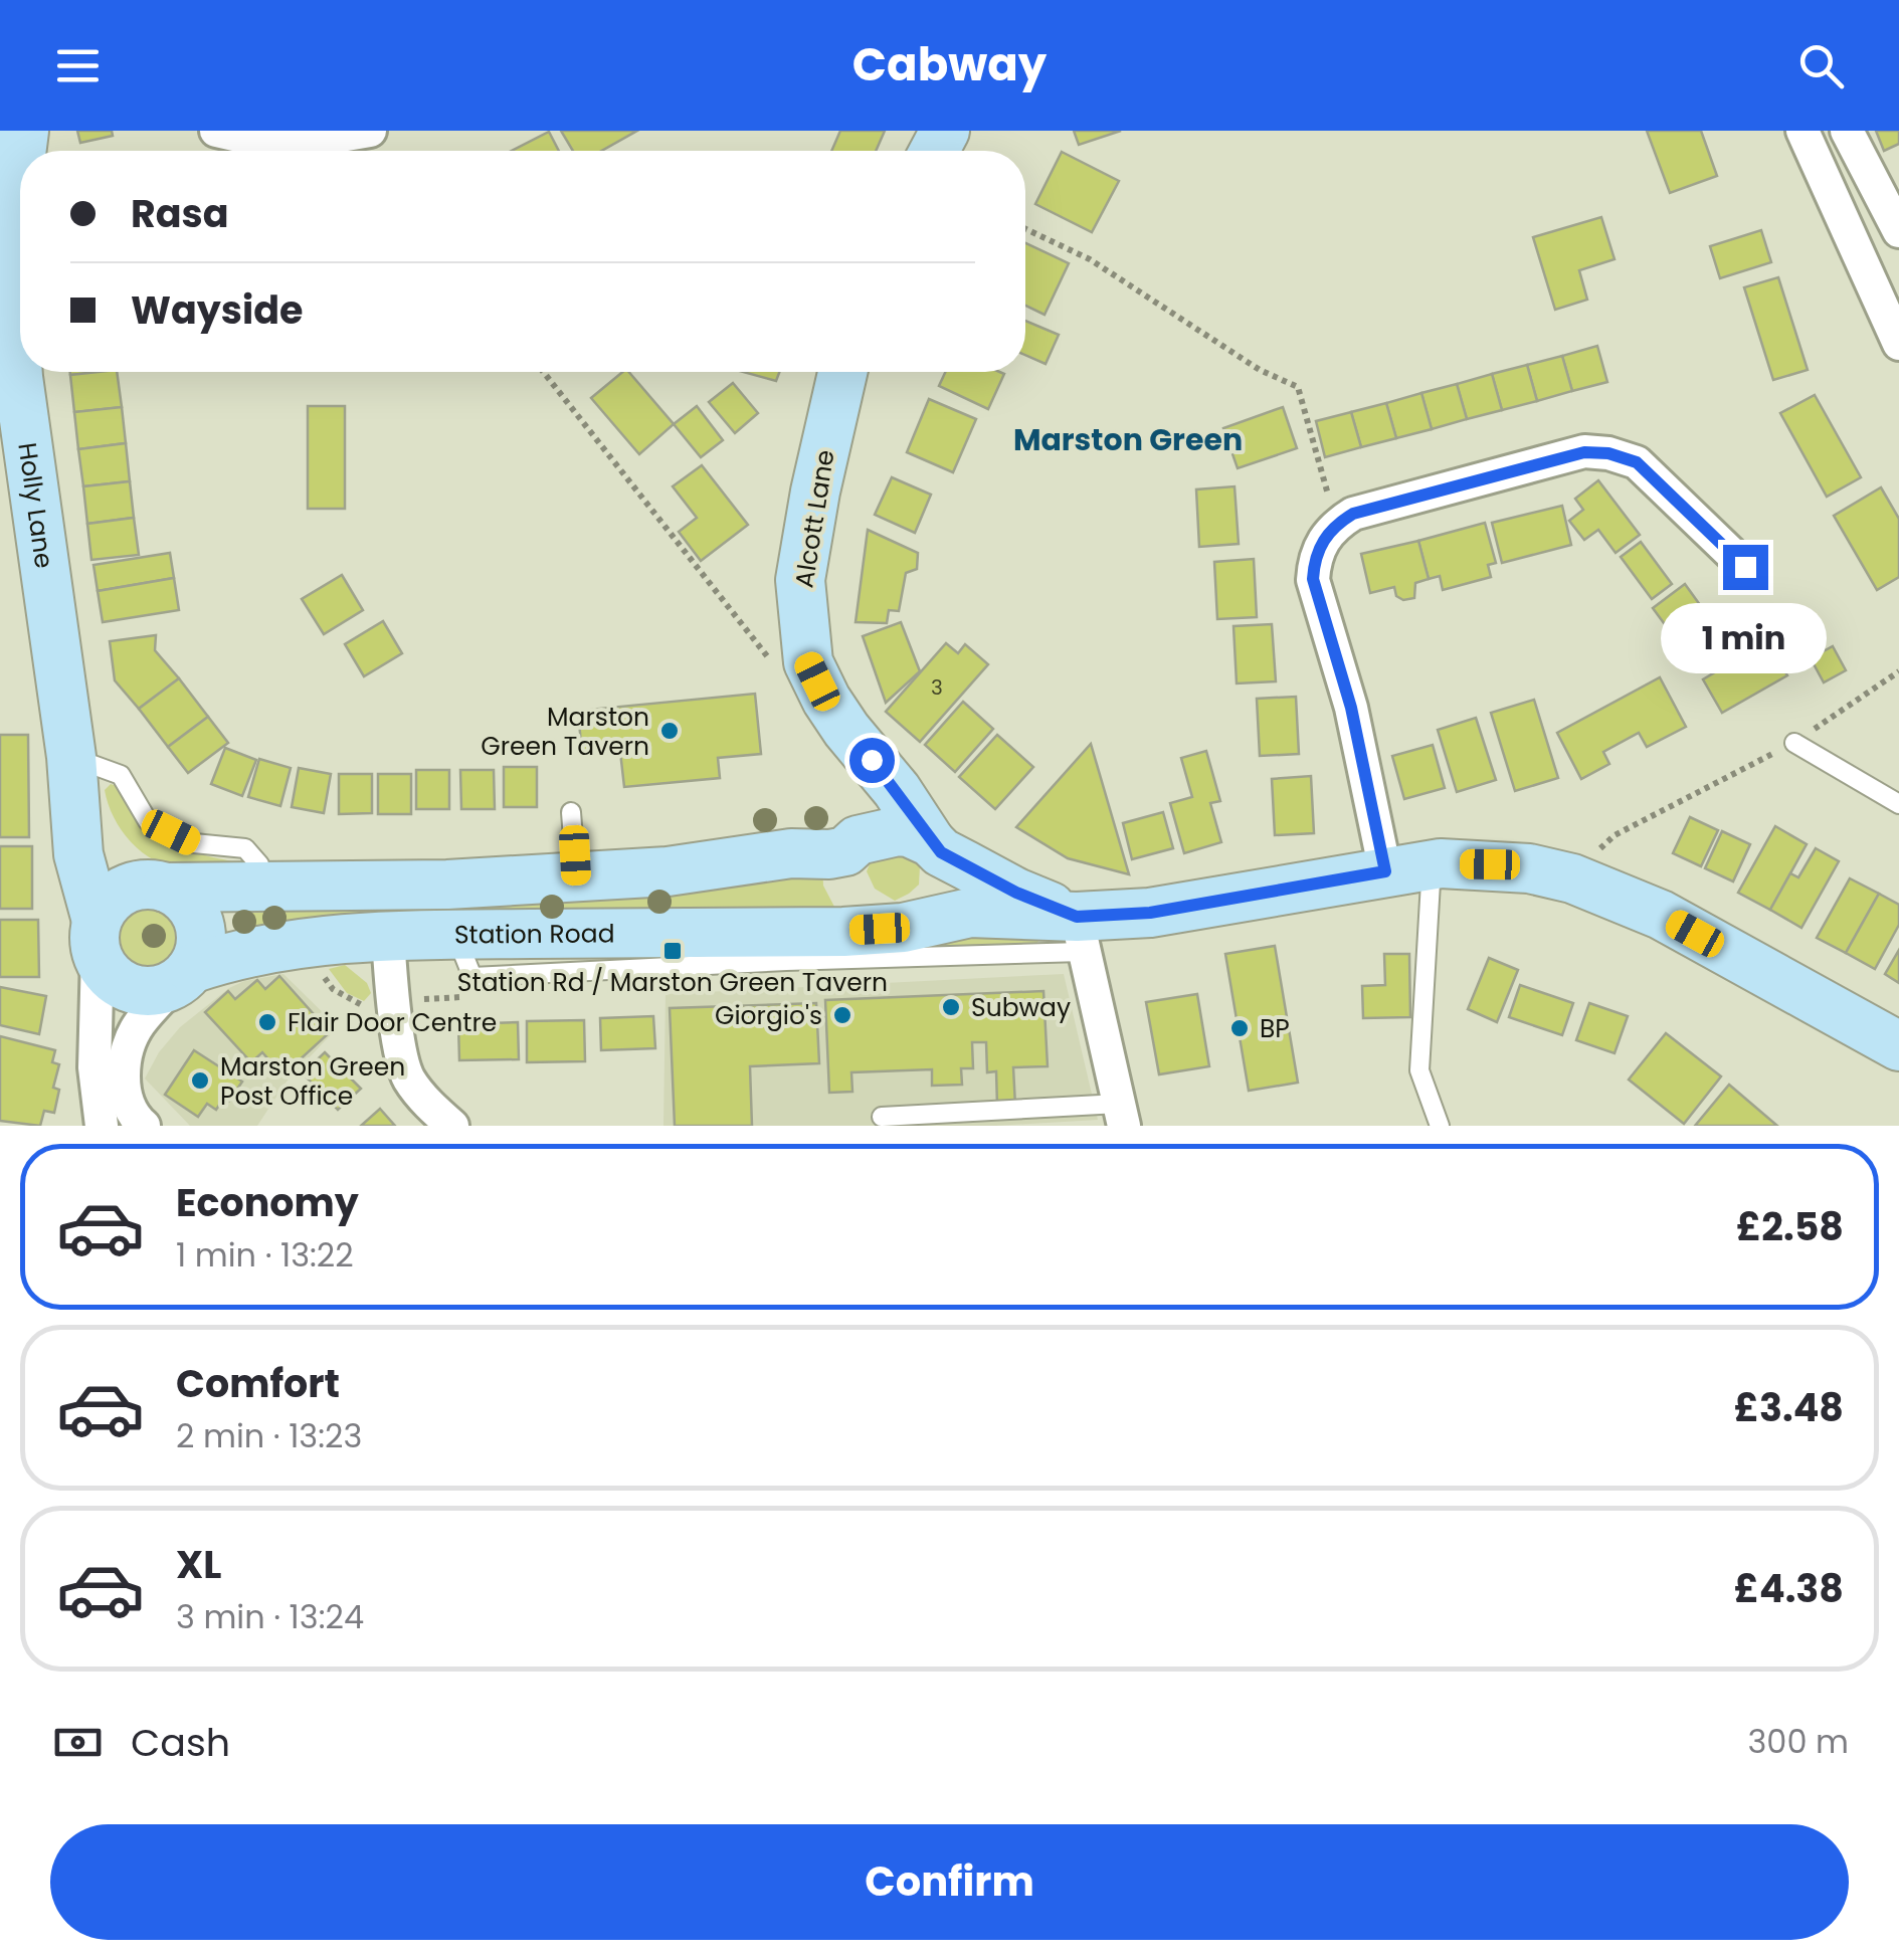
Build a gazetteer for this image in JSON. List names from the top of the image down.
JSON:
{
  "streets": {
    "street": ["Holly Lane", "Alcott Lane", "Station Road"]
  },
  "crossings": [
    ["Holly Lane", "Station Road"]
  ],
  "districts": ["Marston Green"],
  "places": {
    "other": [
      "Marston Green Tavern",
      "Subway",
      "Giorgio's",
      "Flair Door Centre",
      "BP",
      "Marston Green Post Office"
    ],
    "transit": ["Station Rd / Marston Green Tavern"]
  },
  "house_numbers": ["3"],
  "page": {
    "header": "Cabway",
    "banner": ["Rasa", "Wayside"],
    "bubble": "1 min",
    "list": [
      {
        "name": "Economy",
        "note": "1 min · 13:22",
        "value": "£2.58"
      },
      {
        "name": "Comfort",
        "note": "2 min · 13:23",
        "value": "£3.48"
      },
      {
        "name": "XL",
        "note": "3 min · 13:24",
        "value": "£4.38"
      }
    ],
    "pay": ["Cash", "300 m"],
    "buttons": "Confirm"
  }
}
